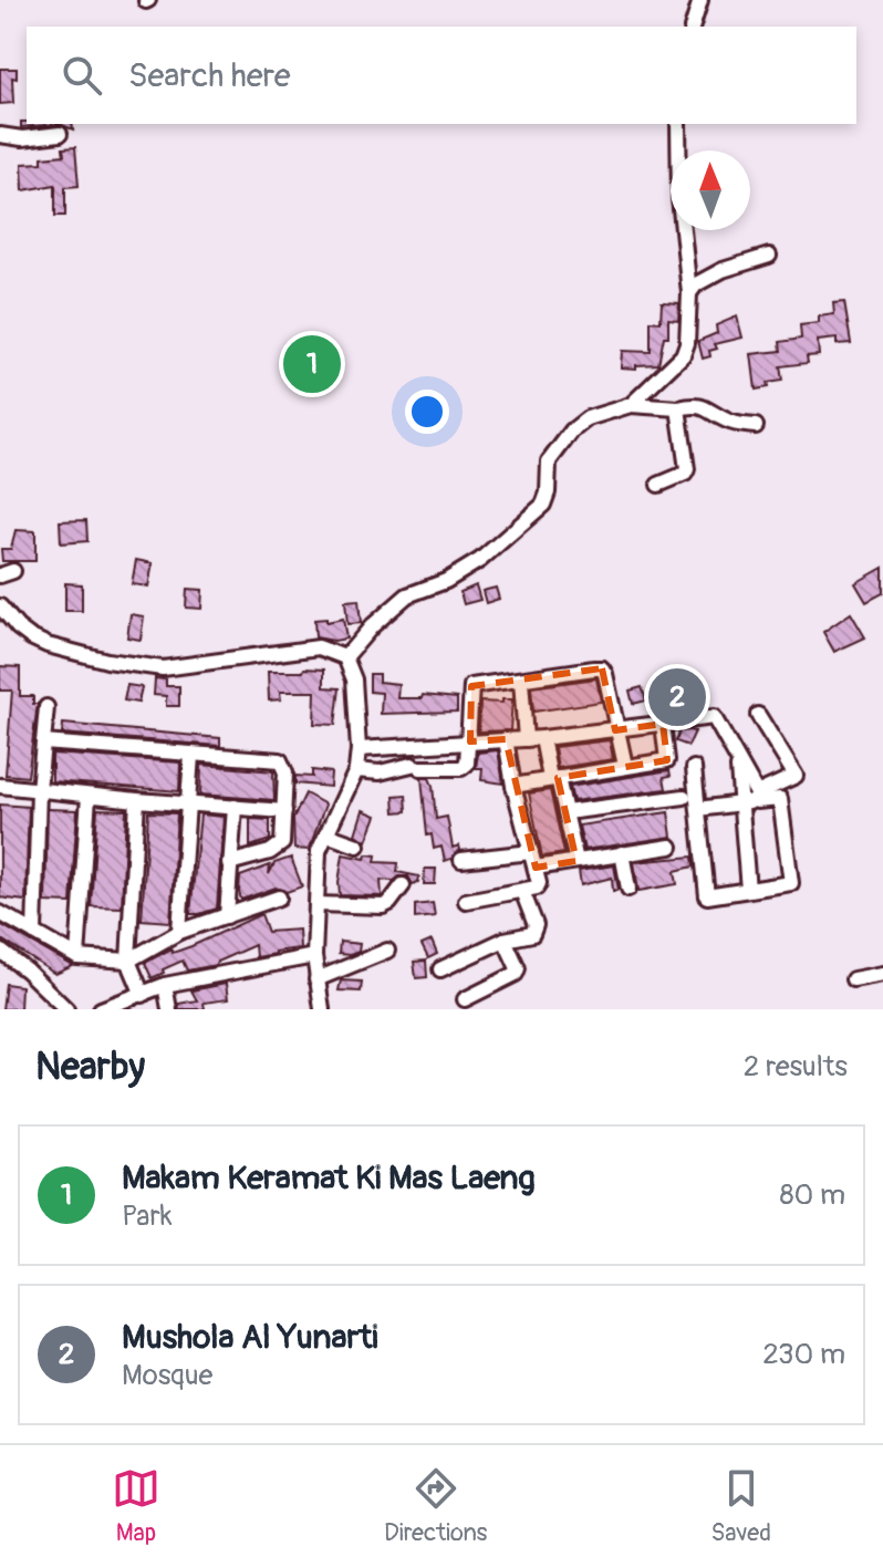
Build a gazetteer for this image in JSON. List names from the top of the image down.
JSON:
{
  "north": "top",
  "page": {
    "search": "Search here",
    "pins": ["1", "2"],
    "heading": ["Nearby", "2 results"],
    "list": [
      {
        "mark": "1",
        "name": "Makam Keramat Ki Mas Laeng",
        "note": "Park",
        "value": "80 m"
      },
      {
        "mark": "2",
        "name": "Mushola Al Yunarti",
        "note": "Mosque",
        "value": "230 m"
      }
    ],
    "nav": ["Map", "Directions", "Saved"]
  }
}
